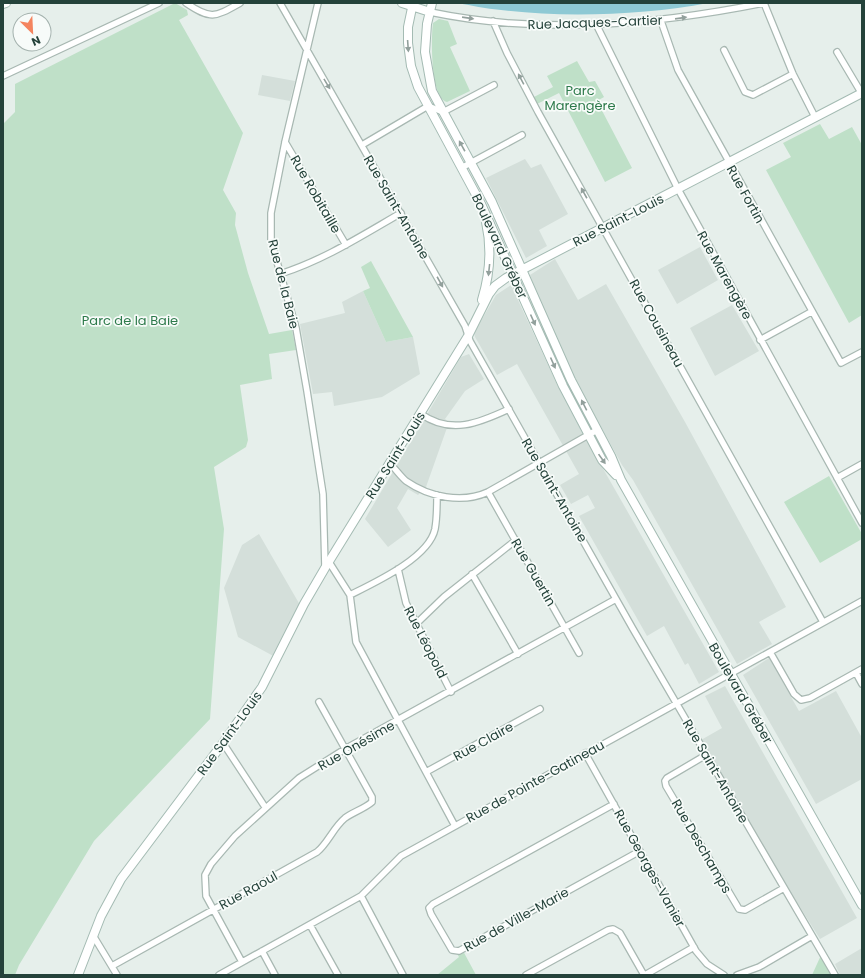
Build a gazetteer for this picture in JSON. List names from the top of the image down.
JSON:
{
  "streets": {
    "main road": ["Rue Jacques-Cartier", "Rue Saint-Louis", "Boulevard Gréber"],
    "street": [
      "Rue Robitaille",
      "Rue Fortin",
      "Rue Saint-Antoine",
      "Rue Marengère",
      "Rue de la Baie",
      "Rue Cousineau",
      "Rue Guertin",
      "Rue Léopold",
      "Rue Claire",
      "Rue Onésime",
      "Rue de Pointe-Gatineau",
      "Rue Deschamps",
      "Rue Georges-Vanier",
      "Rue Raoul",
      "Rue de Ville-Marie"
    ]
  },
  "crossings": [
    ["Rue Jacques-Cartier", "Rue Fortin"],
    ["Rue Jacques-Cartier", "Boulevard Gréber"],
    ["Rue Jacques-Cartier", "Rue Marengère"],
    ["Rue Jacques-Cartier", "Rue Cousineau"],
    ["Rue Robitaille", "Rue de la Baie"],
    ["Rue Fortin", "Rue Saint-Louis"],
    ["Rue Saint-Antoine", "Rue Saint-Louis"],
    ["Rue Saint-Antoine", "Rue de la Baie"],
    ["Rue Saint-Antoine", "Rue Onésime"],
    ["Rue Saint-Antoine", "Rue de Pointe-Gatineau"],
    ["Rue Saint-Antoine", "Rue Deschamps"],
    ["Rue Saint-Louis", "Boulevard Gréber"],
    ["Rue Saint-Louis", "Rue Marengère"],
    ["Rue Saint-Louis", "Rue de la Baie"],
    ["Rue Saint-Louis", "Rue Cousineau"],
    ["Boulevard Gréber", "Rue de Pointe-Gatineau"],
    ["Rue Cousineau", "Rue de Pointe-Gatineau"],
    ["Rue Guertin", "Rue Onésime"],
    ["Rue Léopold", "Rue Onésime"],
    ["Rue Onésime", "Rue de Pointe-Gatineau"],
    ["Rue Onésime", "Rue Raoul"],
    ["Rue de Pointe-Gatineau", "Rue Georges-Vanier"],
    ["Rue Georges-Vanier", "Rue de Ville-Marie"]
  ],
  "one_way": ["Rue Jacques-Cartier"],
  "parks": ["Parc Marengère", "Parc de la Baie"],
  "north": "bottom right"
}
